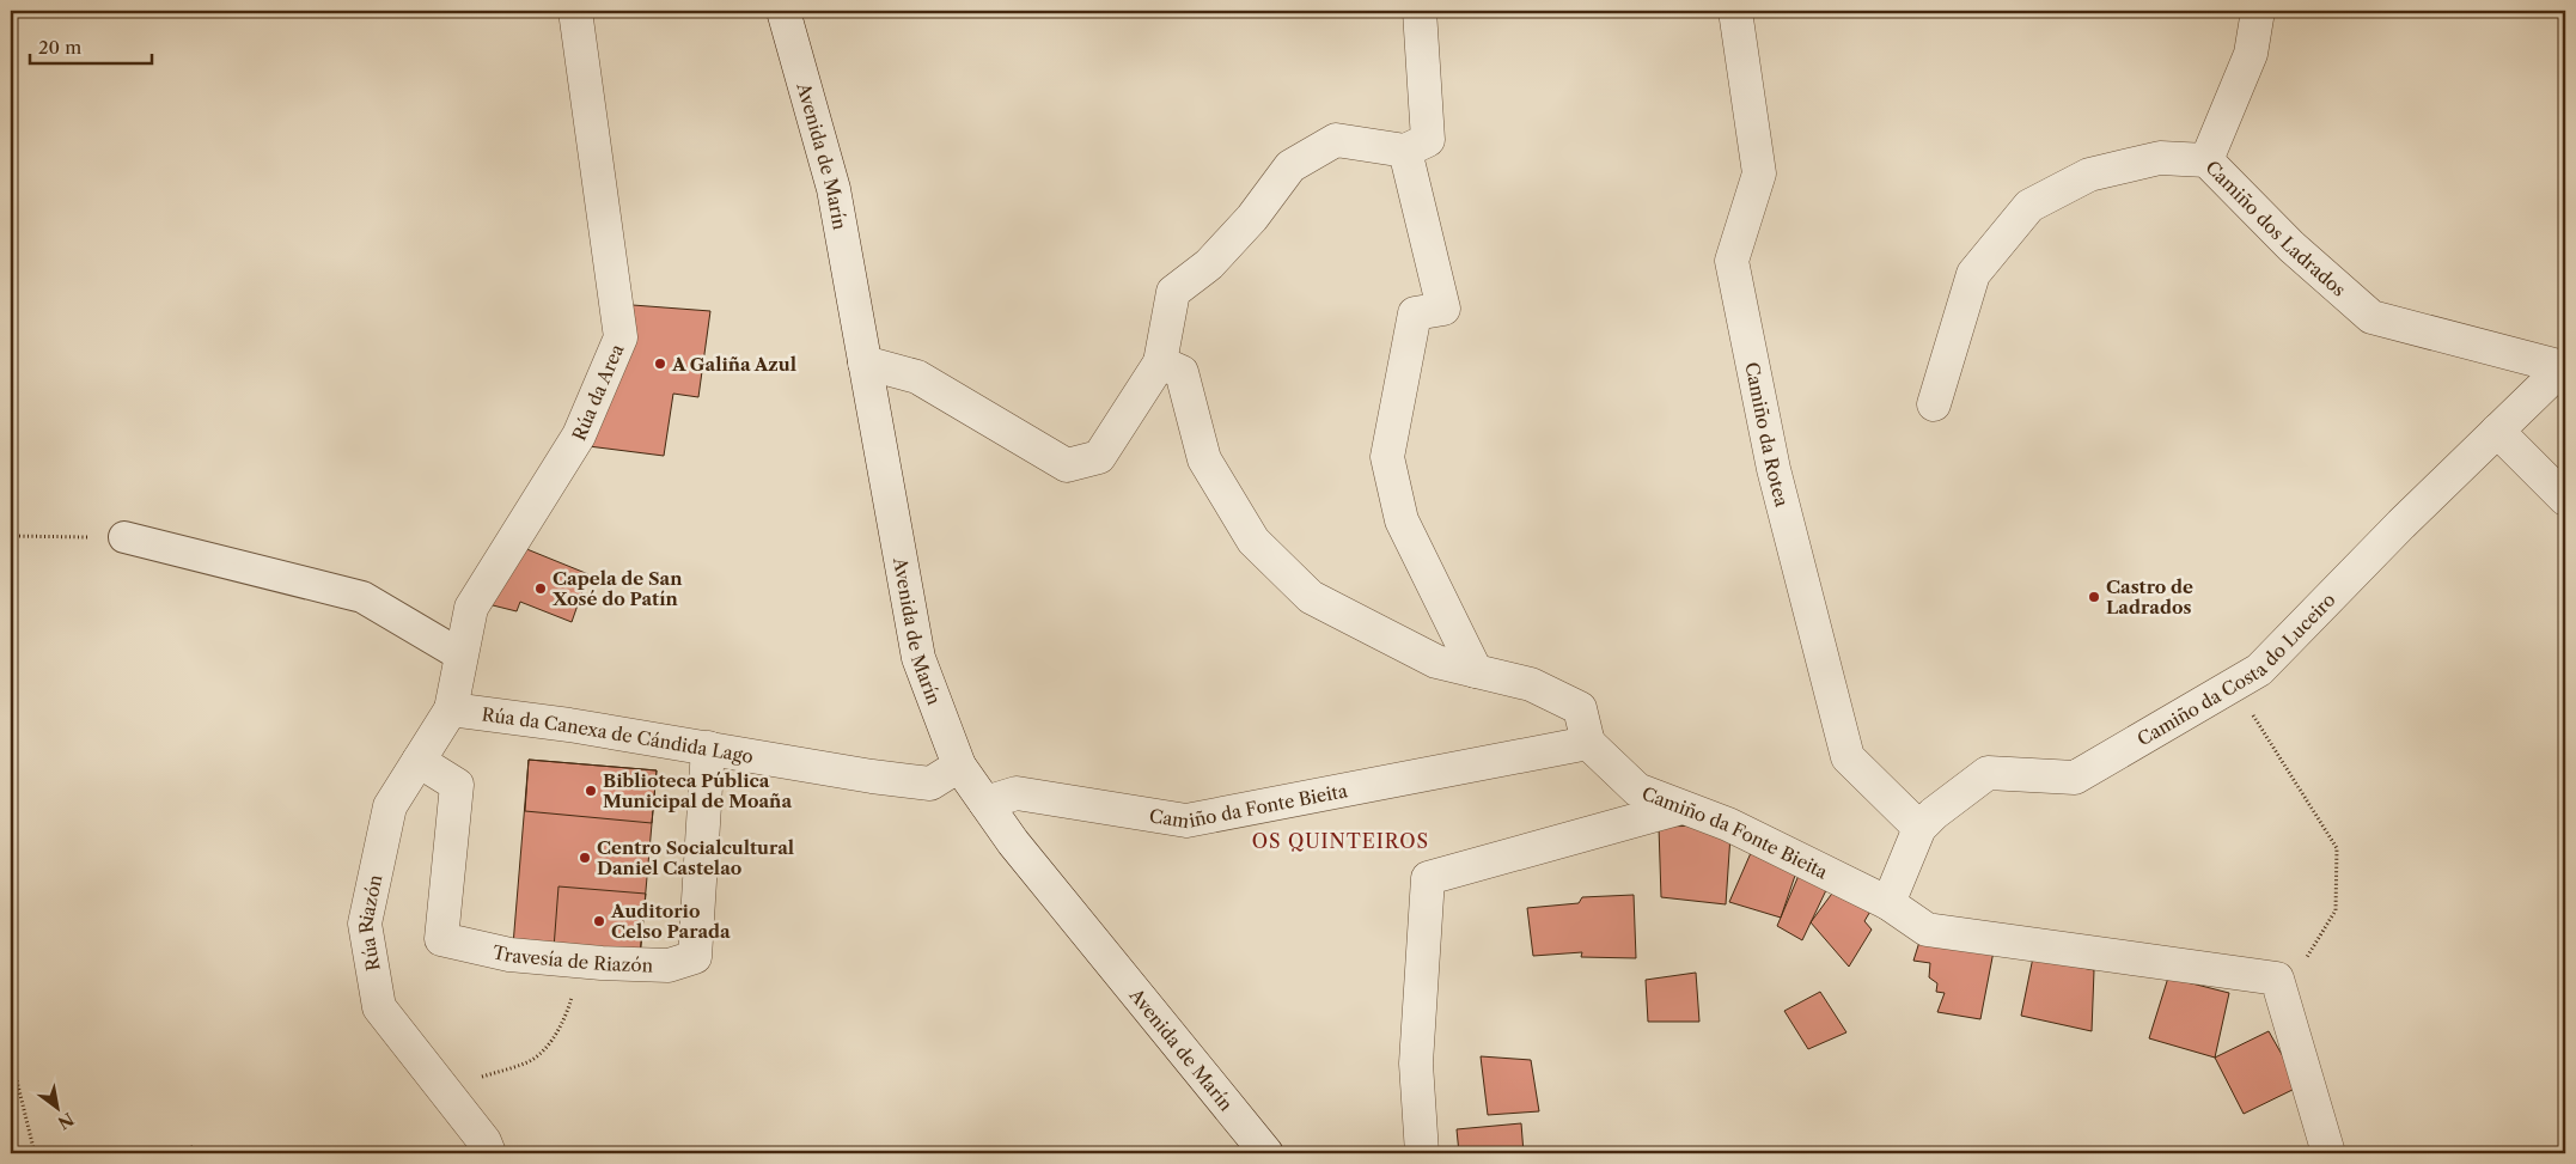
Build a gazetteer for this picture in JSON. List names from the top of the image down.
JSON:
{
  "streets": {
    "street": [
      "Avenida de Marín",
      "Camiño dos Ladrados",
      "Rúa da Area",
      "Camiño da Rotea",
      "Camiño da Costa do Luceiro",
      "Rúa da Canexa de Cándida Lago",
      "Camiño da Fonte Bieita",
      "Rúa Riazón",
      "Travesía de Riazón"
    ]
  },
  "crossings": [
    ["Avenida de Marín", "Rúa da Canexa de Cándida Lago"],
    ["Avenida de Marín", "Camiño da Fonte Bieita"],
    ["Camiño dos Ladrados", "Camiño da Costa do Luceiro"],
    ["Rúa da Area", "Rúa da Canexa de Cándida Lago"],
    ["Rúa da Area", "Rúa Riazón"],
    ["Camiño da Rotea", "Camiño da Costa do Luceiro"],
    ["Camiño da Costa do Luceiro", "Camiño da Fonte Bieita"],
    ["Rúa da Canexa de Cándida Lago", "Rúa Riazón"],
    ["Rúa da Canexa de Cándida Lago", "Travesía de Riazón"],
    ["Rúa Riazón", "Travesía de Riazón"]
  ],
  "districts": ["OS QUINTEIROS"],
  "places": [
    "A Galiña Azul",
    "Capela de San Xosé do Patín",
    "Castro de Ladrados",
    "Biblioteca Pública Municipal de Moaña",
    "Centro Socialcultural Daniel Castelao",
    "Auditorio Celso Parada"
  ],
  "scale_bar": "20 m",
  "north": "bottom right"
}
